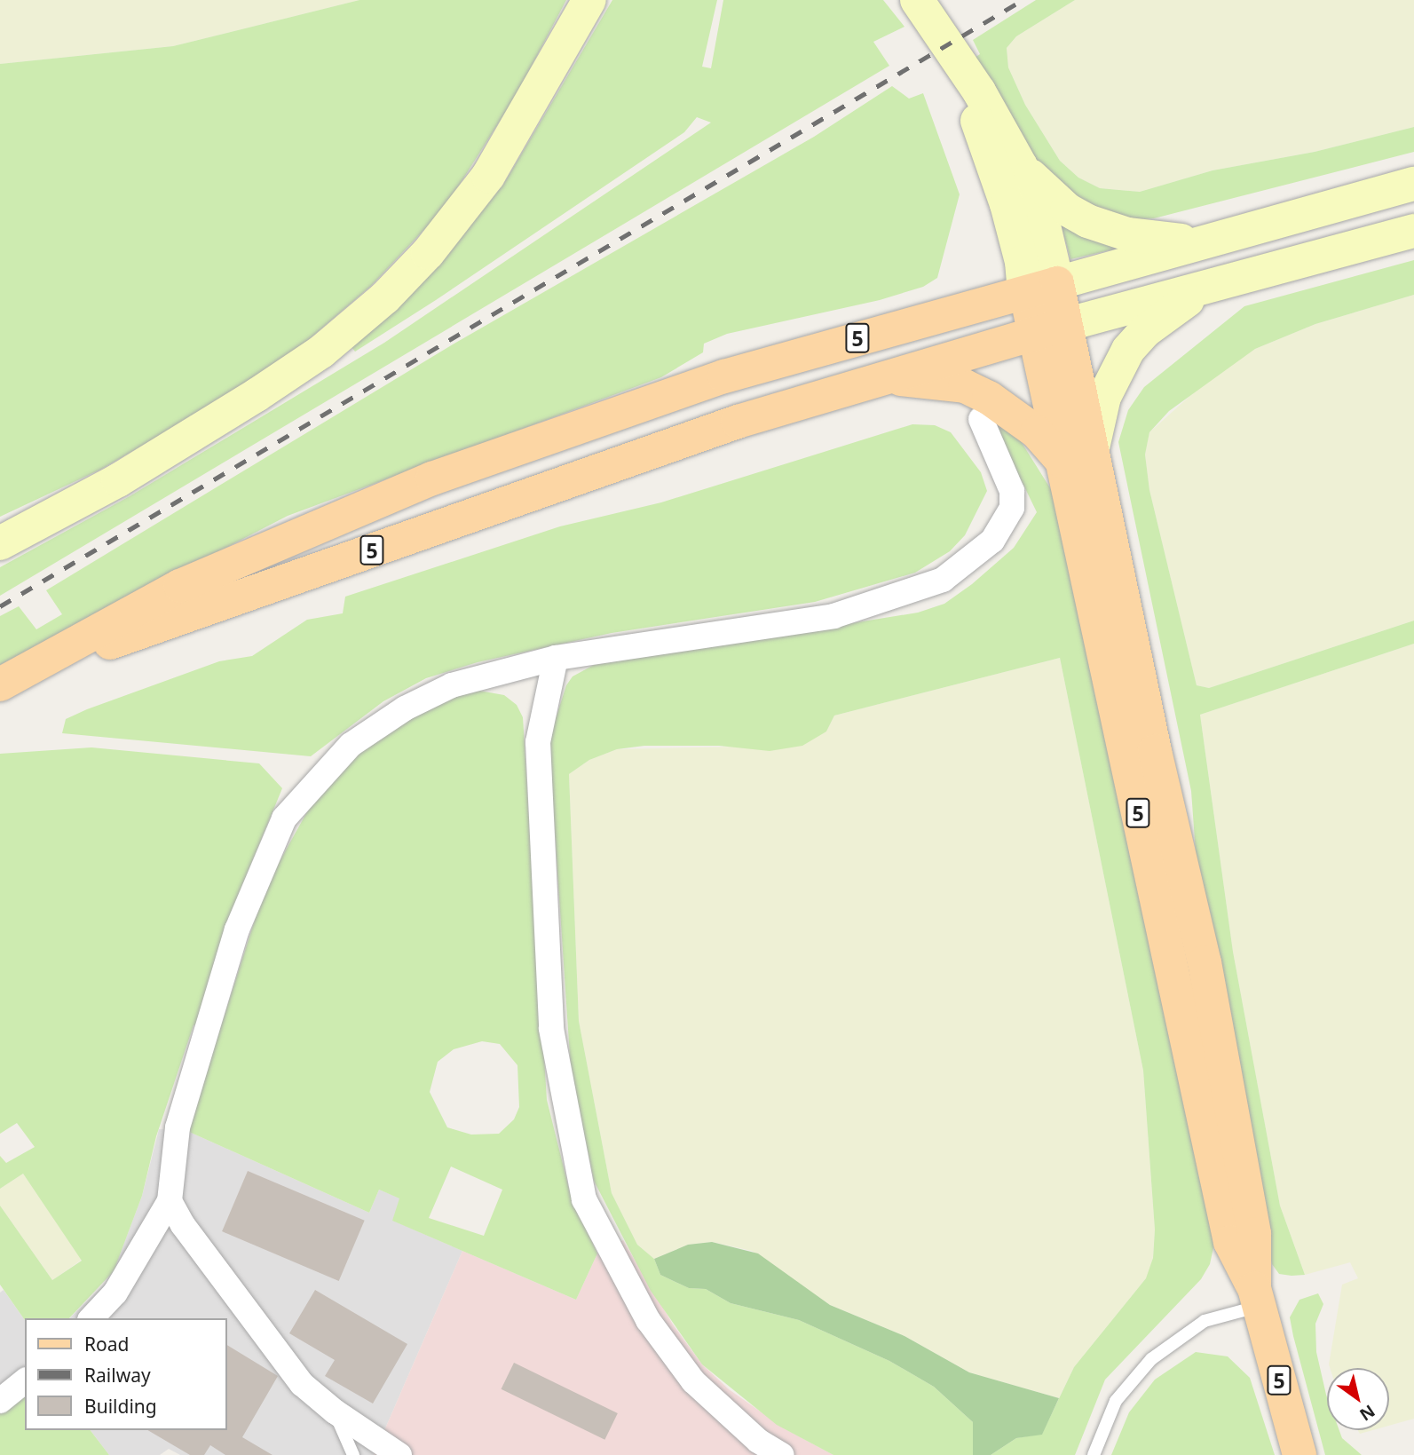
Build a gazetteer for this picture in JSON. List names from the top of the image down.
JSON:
{
  "streets": {
    "main road": ["5"]
  },
  "legend": ["Road", "Railway", "Building"],
  "north": "bottom right"
}
